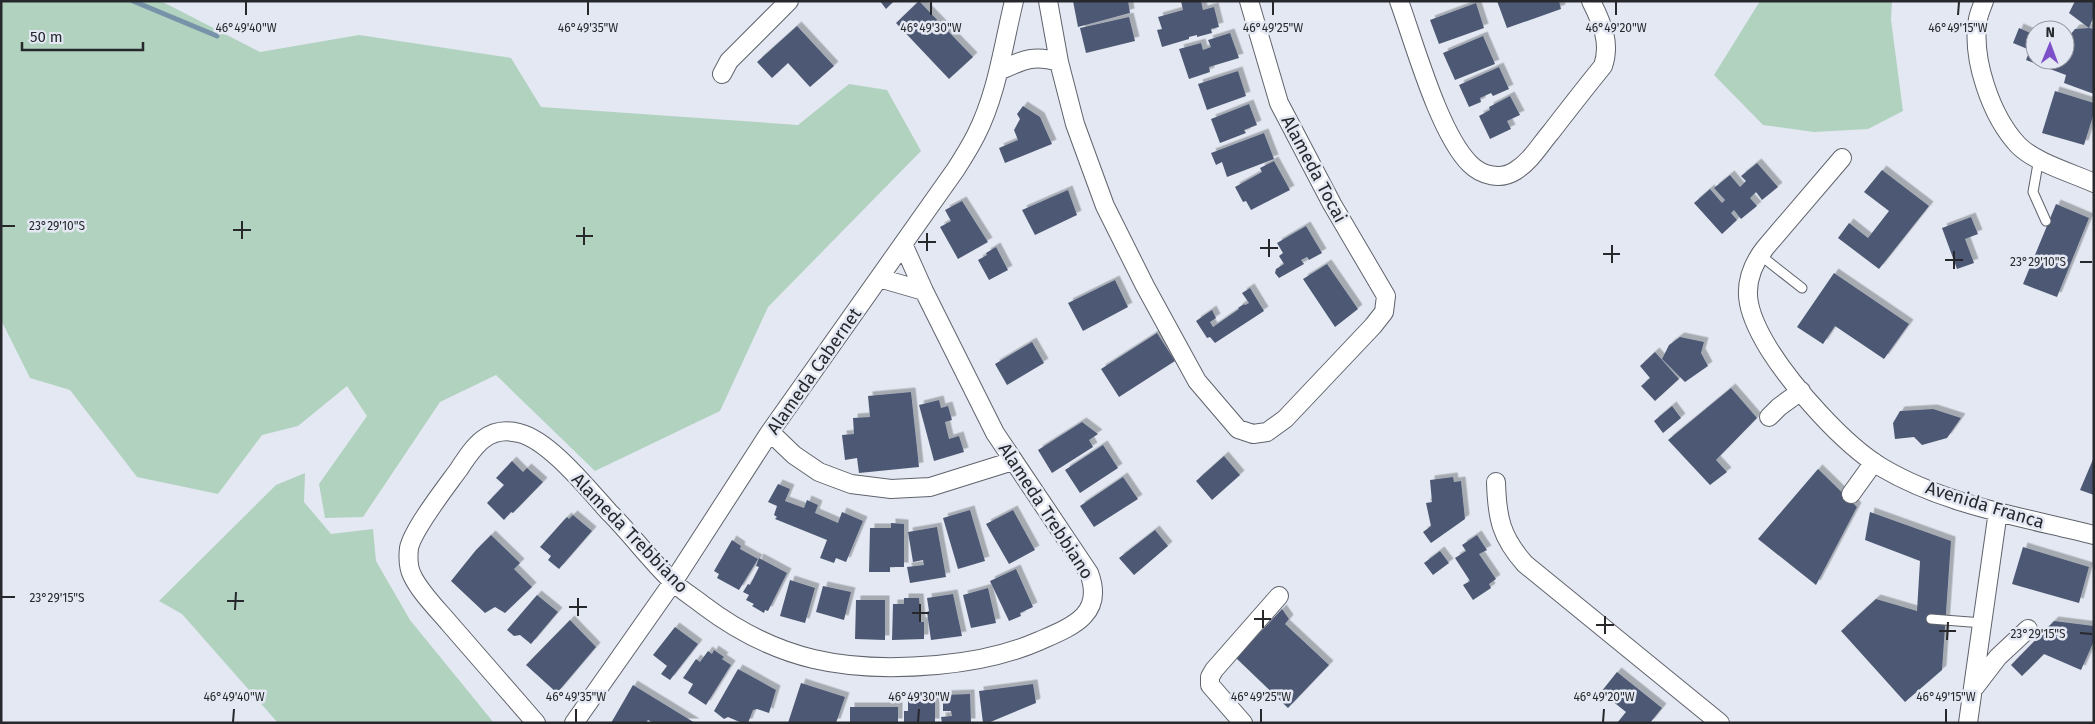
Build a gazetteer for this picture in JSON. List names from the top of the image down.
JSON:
{
  "streets": {
    "street": [
      "Alameda Tocai",
      "Alameda Cabernet",
      "Avenida Franca",
      "Alameda Trebbiano"
    ]
  },
  "crossings": [
    ["Alameda Cabernet", "Alameda Trebbiano"]
  ],
  "scale_bar": "50 m",
  "north": "top",
  "coordinates": [
    "46°49'40\"W",
    "46°49'35\"W",
    "46°49'30\"W",
    "46°49'25\"W",
    "46°49'20\"W",
    "46°49'15\"W",
    "23°29'10\"S",
    "23°29'15\"S"
  ]
}
